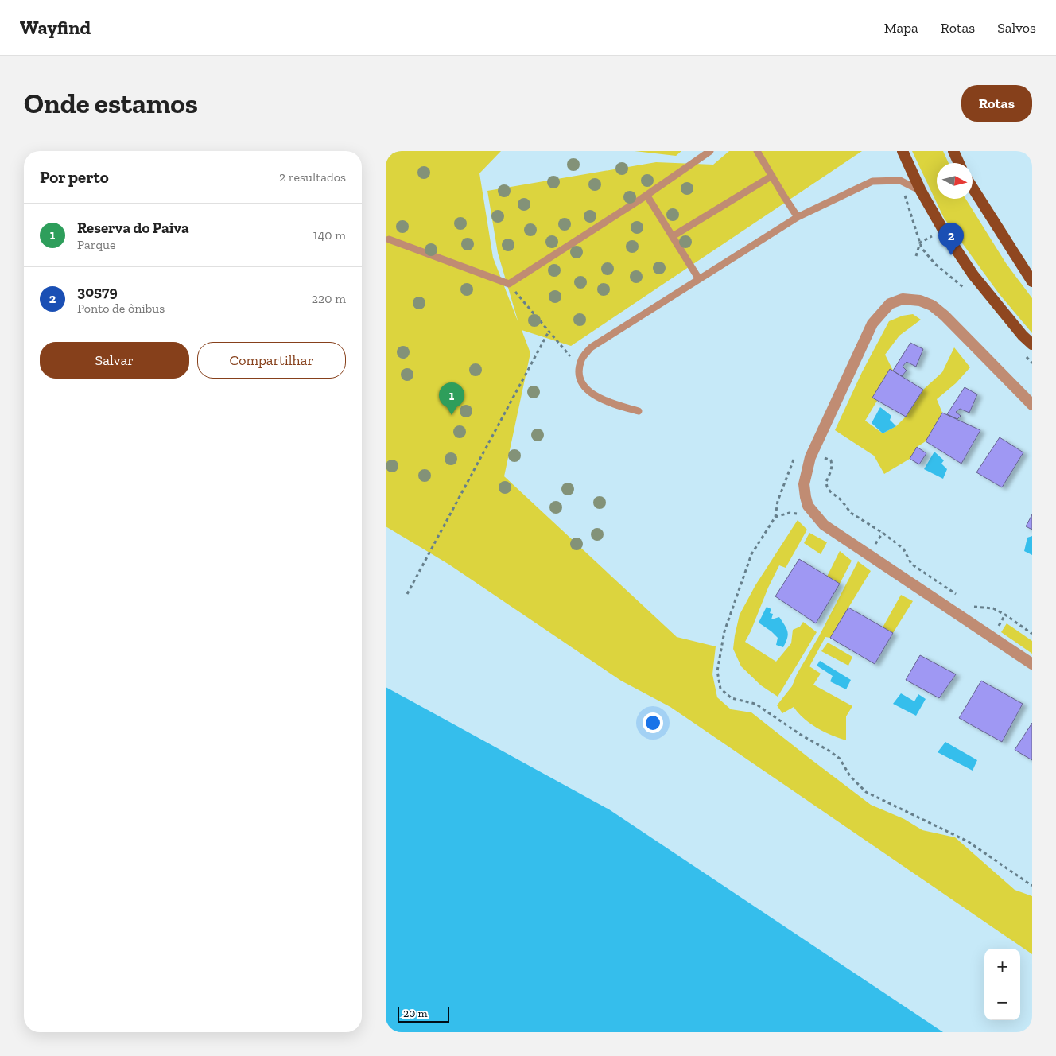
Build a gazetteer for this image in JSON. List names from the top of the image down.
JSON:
{
  "scale_bar": "20 m",
  "north": "right",
  "page": {
    "header": "Wayfind",
    "nav": ["Mapa", "Rotas", "Salvos"],
    "buttons": [
      "Rotas",
      ["Salvar", "Compartilhar"]
    ],
    "title": "Onde estamos",
    "heading": ["Por perto", "2 resultados"],
    "list": [
      {
        "mark": "1",
        "name": "Reserva do Paiva",
        "note": "Parque",
        "value": "140 m"
      },
      {
        "mark": "2",
        "name": "30579",
        "note": "Ponto de ônibus",
        "value": "220 m"
      }
    ],
    "pins": ["2", "1"],
    "map_buttons": ["+", "−"],
    "scale": "20 m"
  }
}
